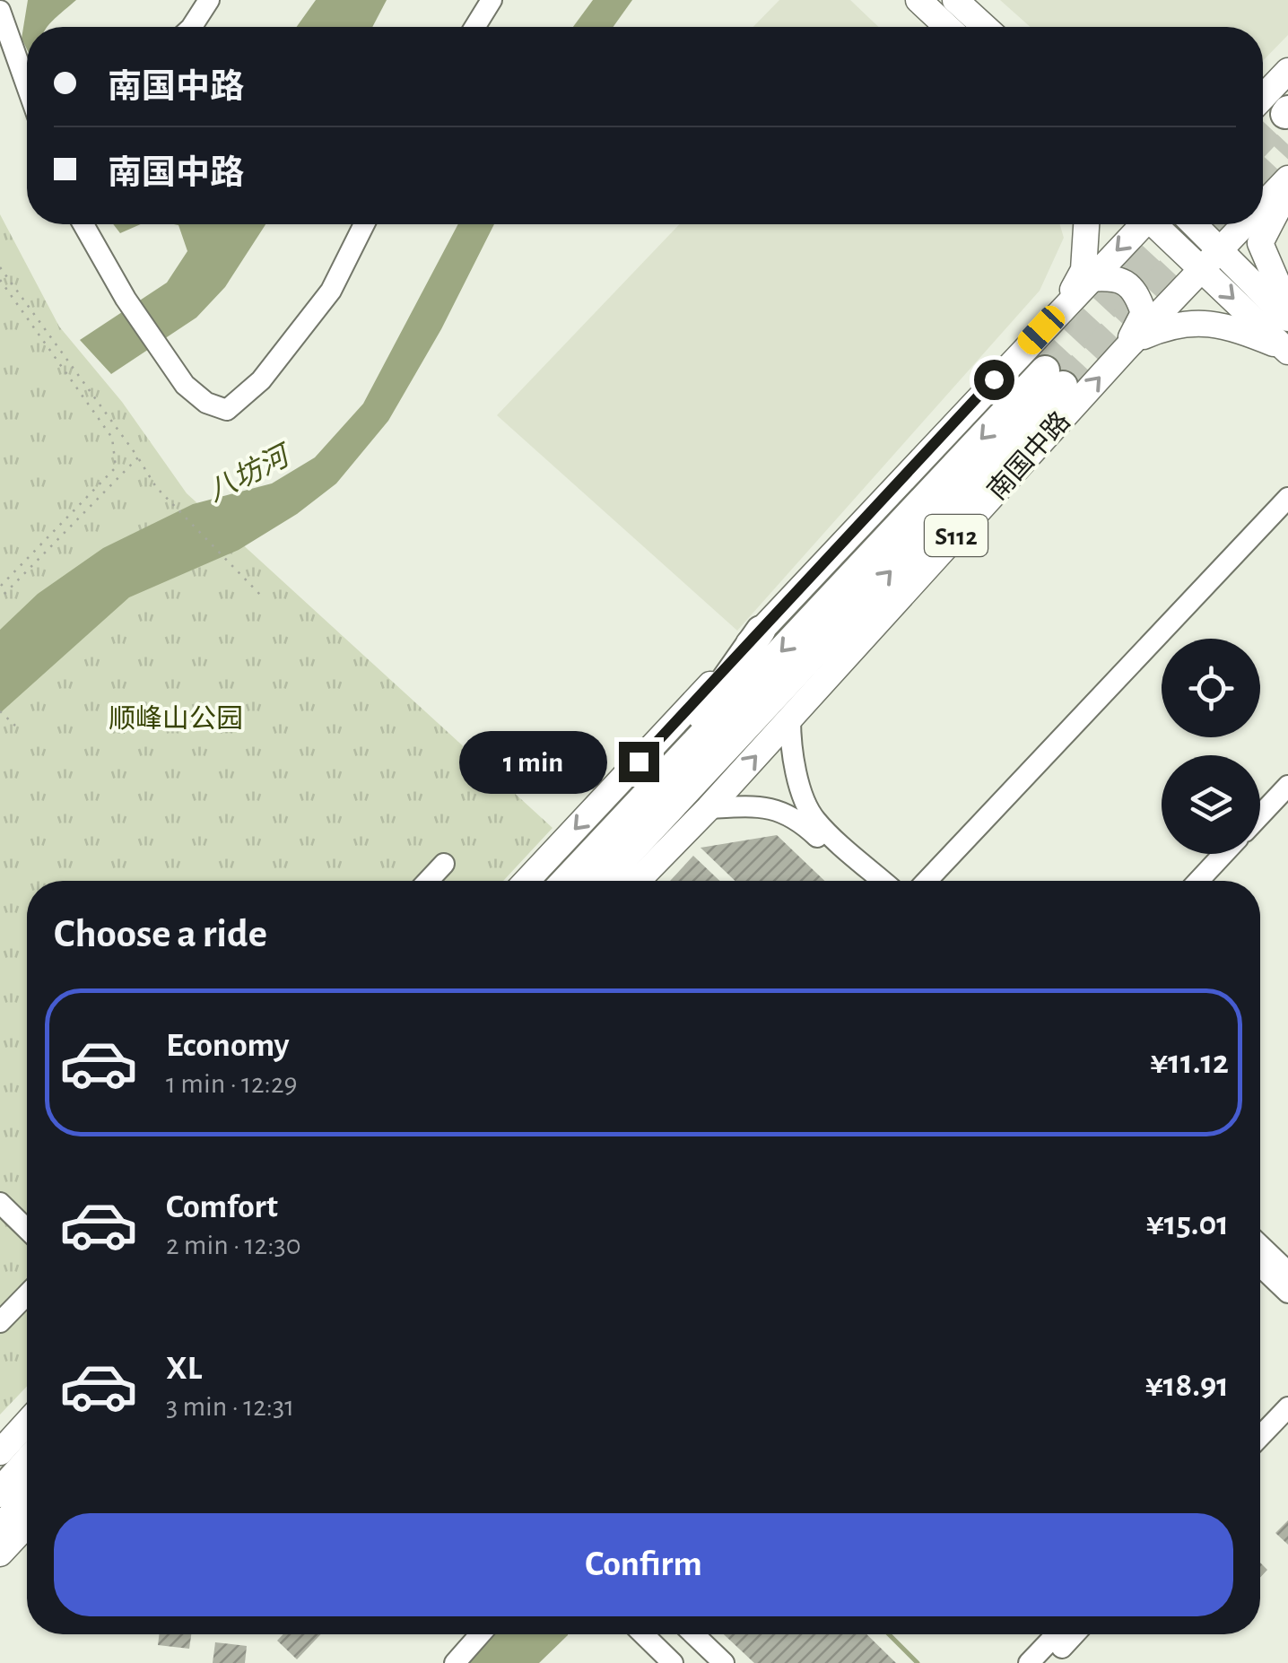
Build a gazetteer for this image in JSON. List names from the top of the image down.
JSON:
{
  "streets": {
    "highway": ["南国中路", "S112"]
  },
  "water": ["八坊河"],
  "parks": ["顺峰山公园"],
  "page": {
    "banner": ["南国中路", "南国中路"],
    "bubble": "1 min",
    "heading": "Choose a ride",
    "list": [
      {
        "name": "Economy",
        "note": "1 min · 12:29",
        "value": "¥11.12"
      },
      {
        "name": "Comfort",
        "note": "2 min · 12:30",
        "value": "¥15.01"
      },
      {
        "name": "XL",
        "note": "3 min · 12:31",
        "value": "¥18.91"
      }
    ],
    "buttons": "Confirm"
  }
}
